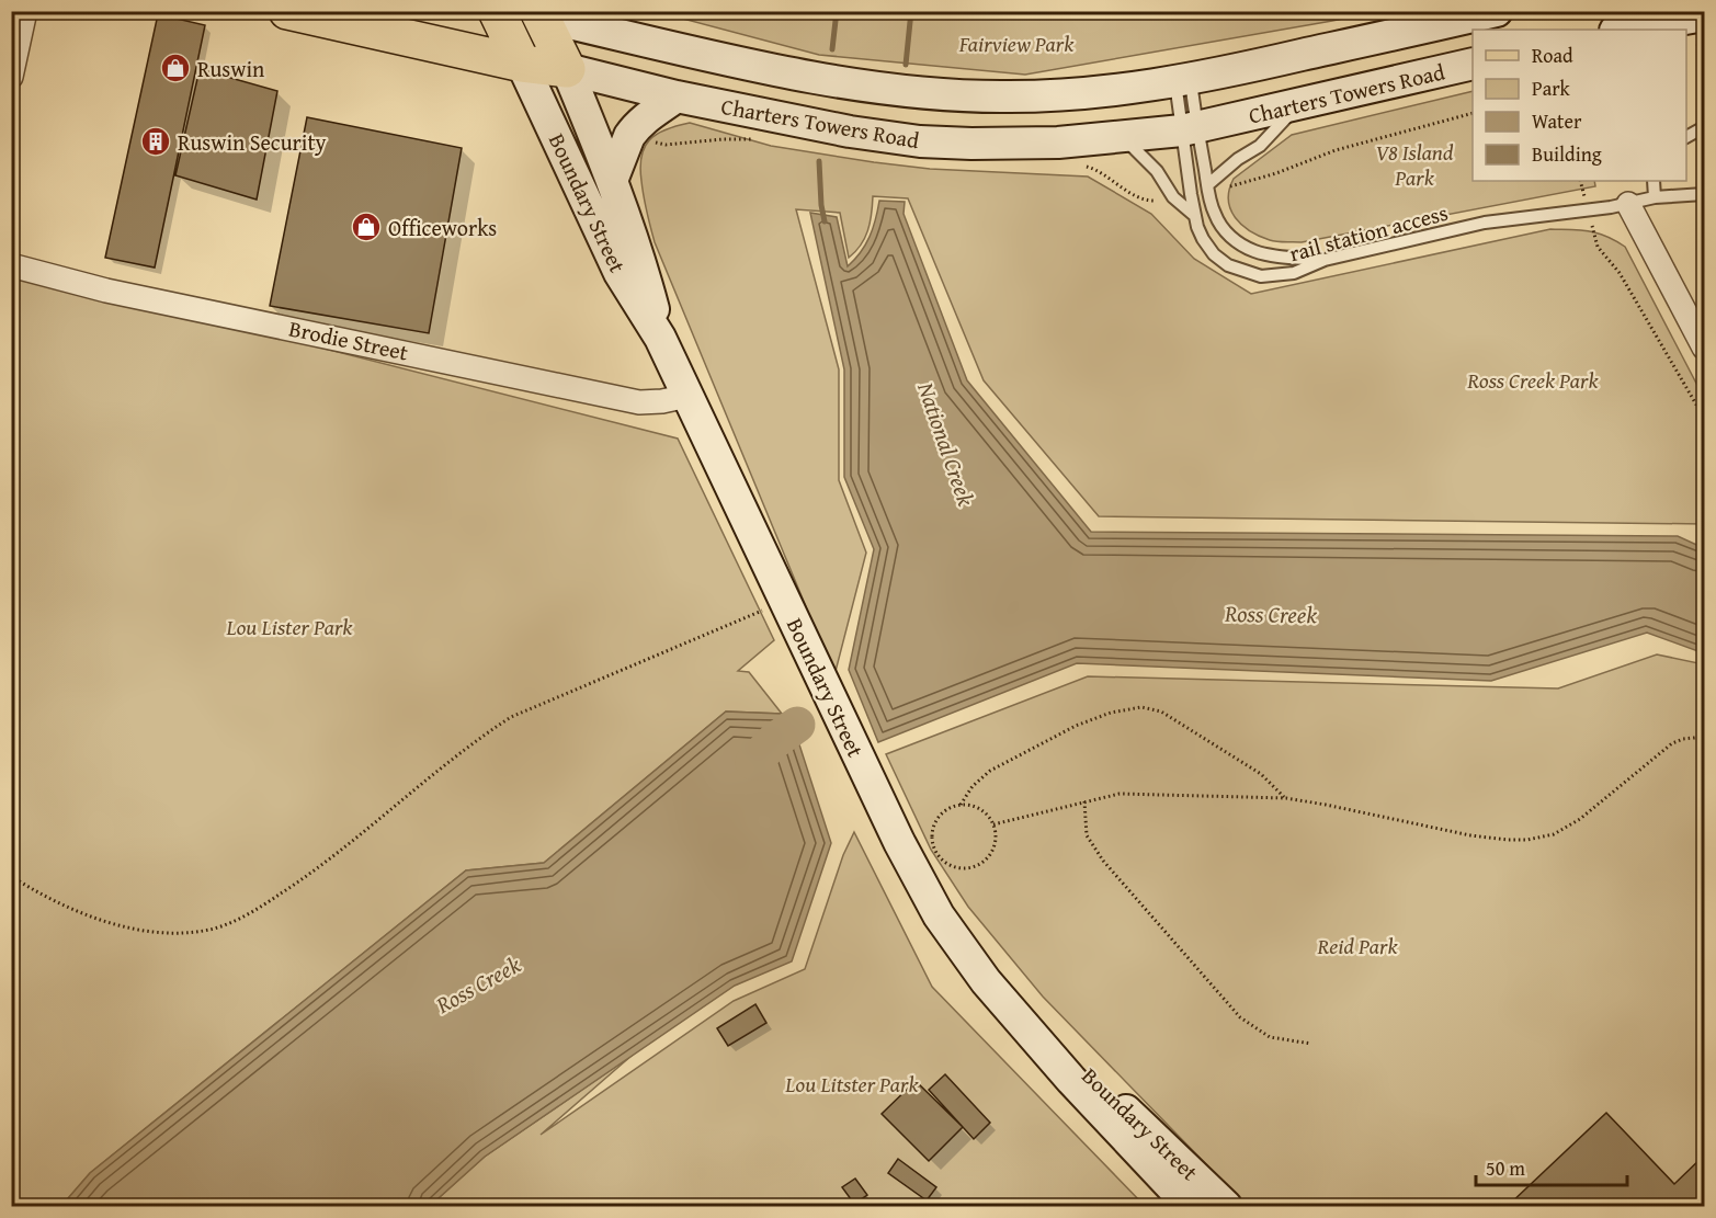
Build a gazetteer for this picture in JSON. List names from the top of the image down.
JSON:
{
  "streets": {
    "main road": ["Charters Towers Road", "Boundary Street"],
    "street": ["Brodie Street"],
    "lane": ["rail station access"]
  },
  "crossings": [
    ["Charters Towers Road", "Boundary Street"],
    ["Charters Towers Road", "rail station access"],
    ["Boundary Street", "Brodie Street"]
  ],
  "water": ["National Creek", "Ross Creek"],
  "parks": [
    "Fairview Park",
    "V8 Island Park",
    "Ross Creek Park",
    "Lou Lister Park",
    "Reid Park",
    "Lou Litster Park"
  ],
  "places": {
    "shop": ["Ruswin", "Officeworks"],
    "building": ["Ruswin Security"]
  },
  "legend": [
    "Road",
    "Park",
    "Water",
    "Building"
  ],
  "scale_bar": "50 m"
}
